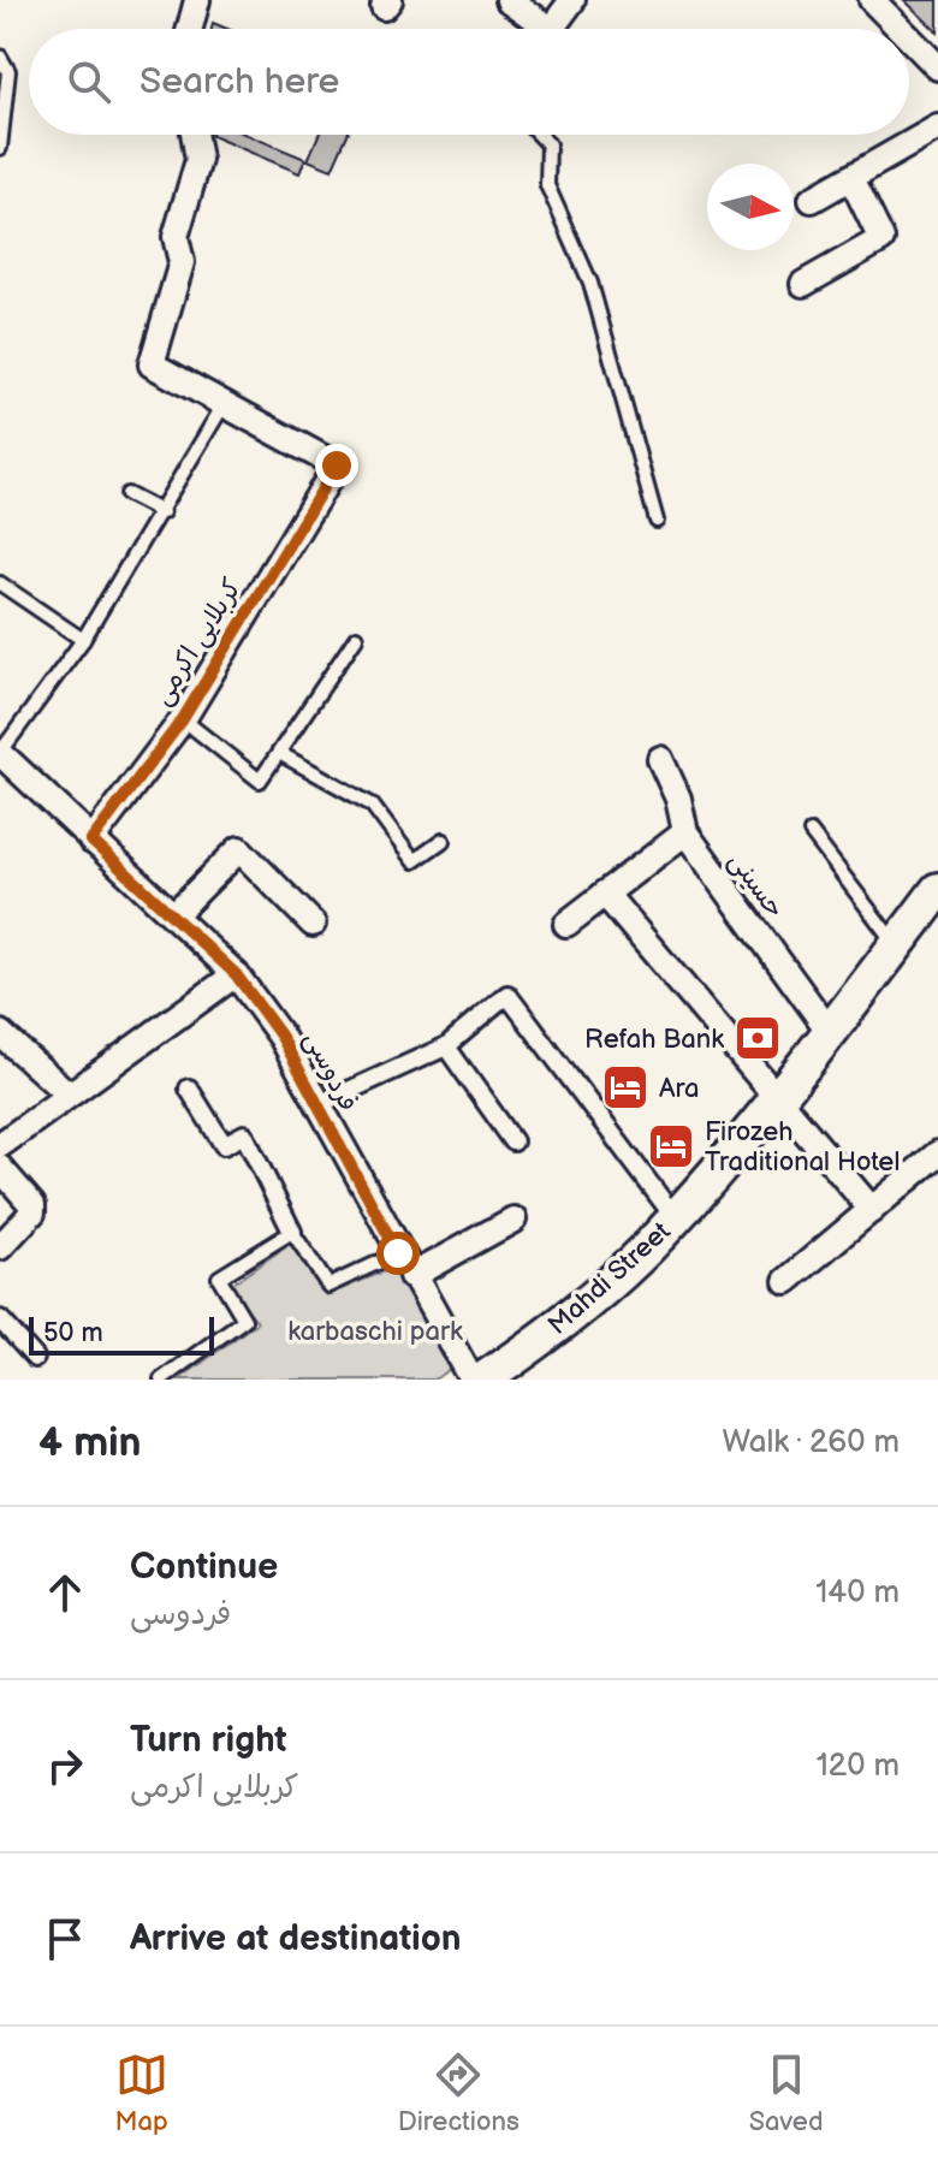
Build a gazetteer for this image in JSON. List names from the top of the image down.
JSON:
{
  "streets": {
    "main road": ["Mahdi Street"],
    "street": ["کربلایی اکرمی", "حسینی", "فردوسی"]
  },
  "crossings": [
    ["کربلایی اکرمی", "فردوسی"],
    ["حسینی", "Mahdi Street"]
  ],
  "parks": ["karbaschi park"],
  "places": {
    "bank": ["Refah Bank"],
    "hotel": ["Ara", "Firozeh Traditional Hotel"]
  },
  "scale_bar": "50 m",
  "north": "right",
  "page": {
    "search": "Search here",
    "scale": "50 m",
    "heading": ["4 min", "Walk · 260 m"],
    "list": [
      ["Continue", "فردوسی", "140 m"],
      ["Turn right", "کربلایی اکرمی", "120 m"],
      "Arrive at destination"
    ],
    "nav": ["Map", "Directions", "Saved"]
  }
}
